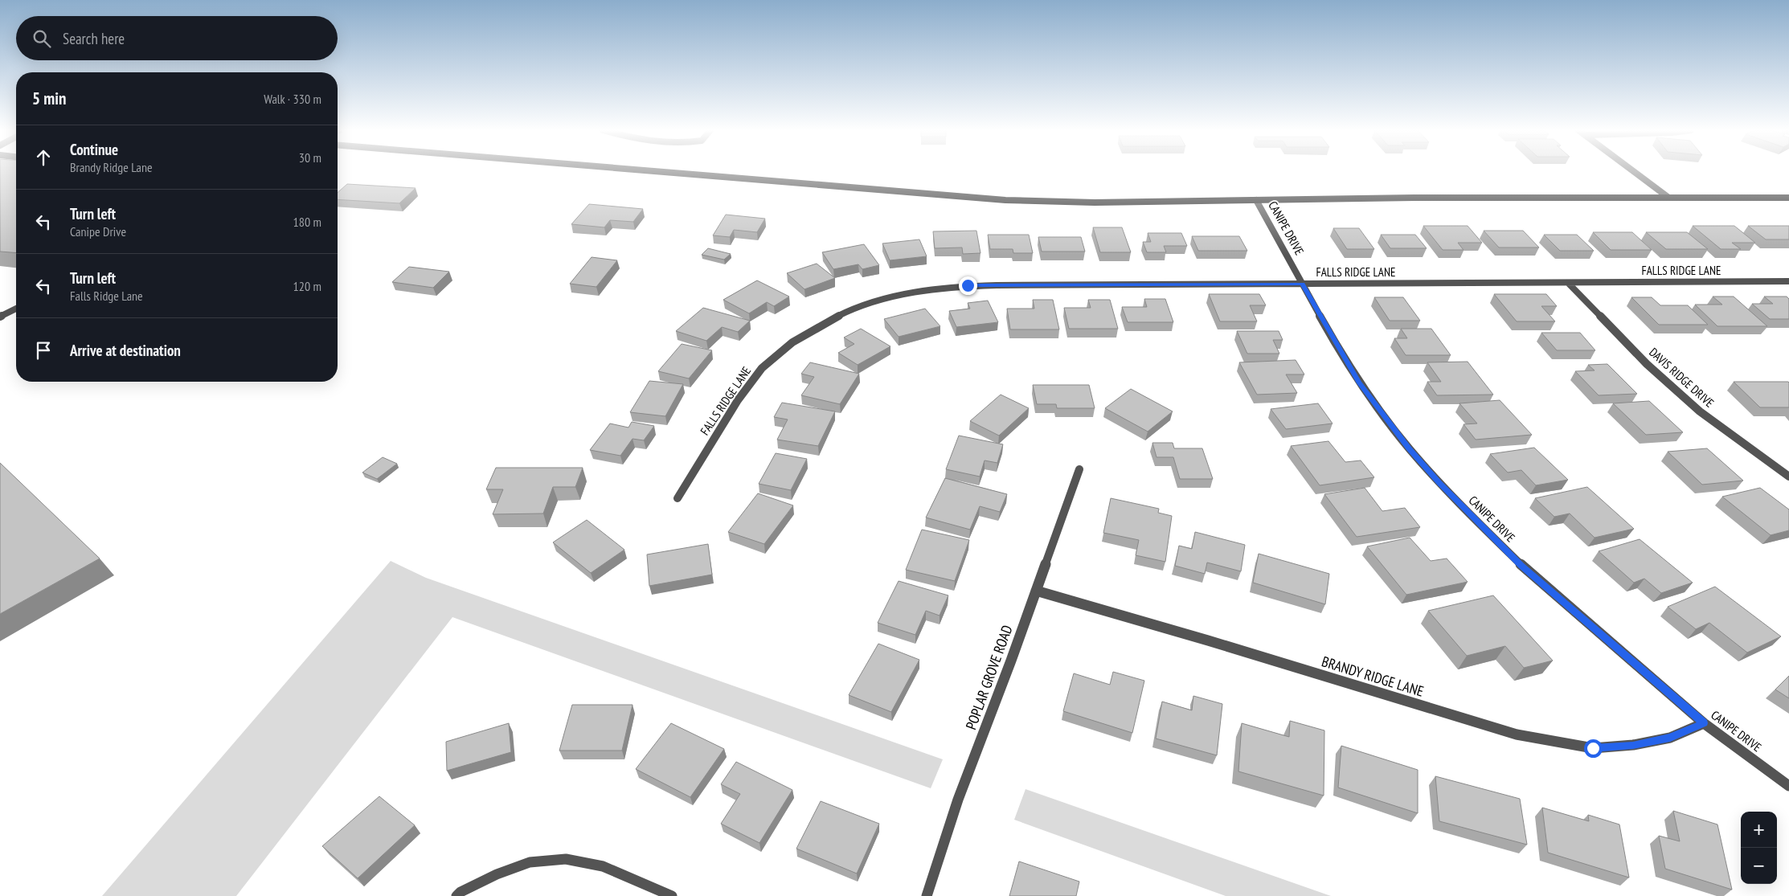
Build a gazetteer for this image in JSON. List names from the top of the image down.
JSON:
{
  "streets": {
    "street": [
      "CANIPE DRIVE",
      "FALLS RIDGE LANE",
      "DAVIS RIDGE DRIVE",
      "BRANDY RIDGE LANE",
      "POPLAR GROVE ROAD"
    ]
  },
  "crossings": [
    ["CANIPE DRIVE", "FALLS RIDGE LANE"],
    ["CANIPE DRIVE", "BRANDY RIDGE LANE"],
    ["FALLS RIDGE LANE", "DAVIS RIDGE DRIVE"],
    ["BRANDY RIDGE LANE", "POPLAR GROVE ROAD"]
  ],
  "page": {
    "search": "Search here",
    "heading": ["5 min", "Walk · 330 m"],
    "list": [
      ["Continue", "Brandy Ridge Lane", "30 m"],
      ["Turn left", "Canipe Drive", "180 m"],
      ["Turn left", "Falls Ridge Lane", "120 m"],
      "Arrive at destination"
    ],
    "map_buttons": ["+", "−"]
  }
}
